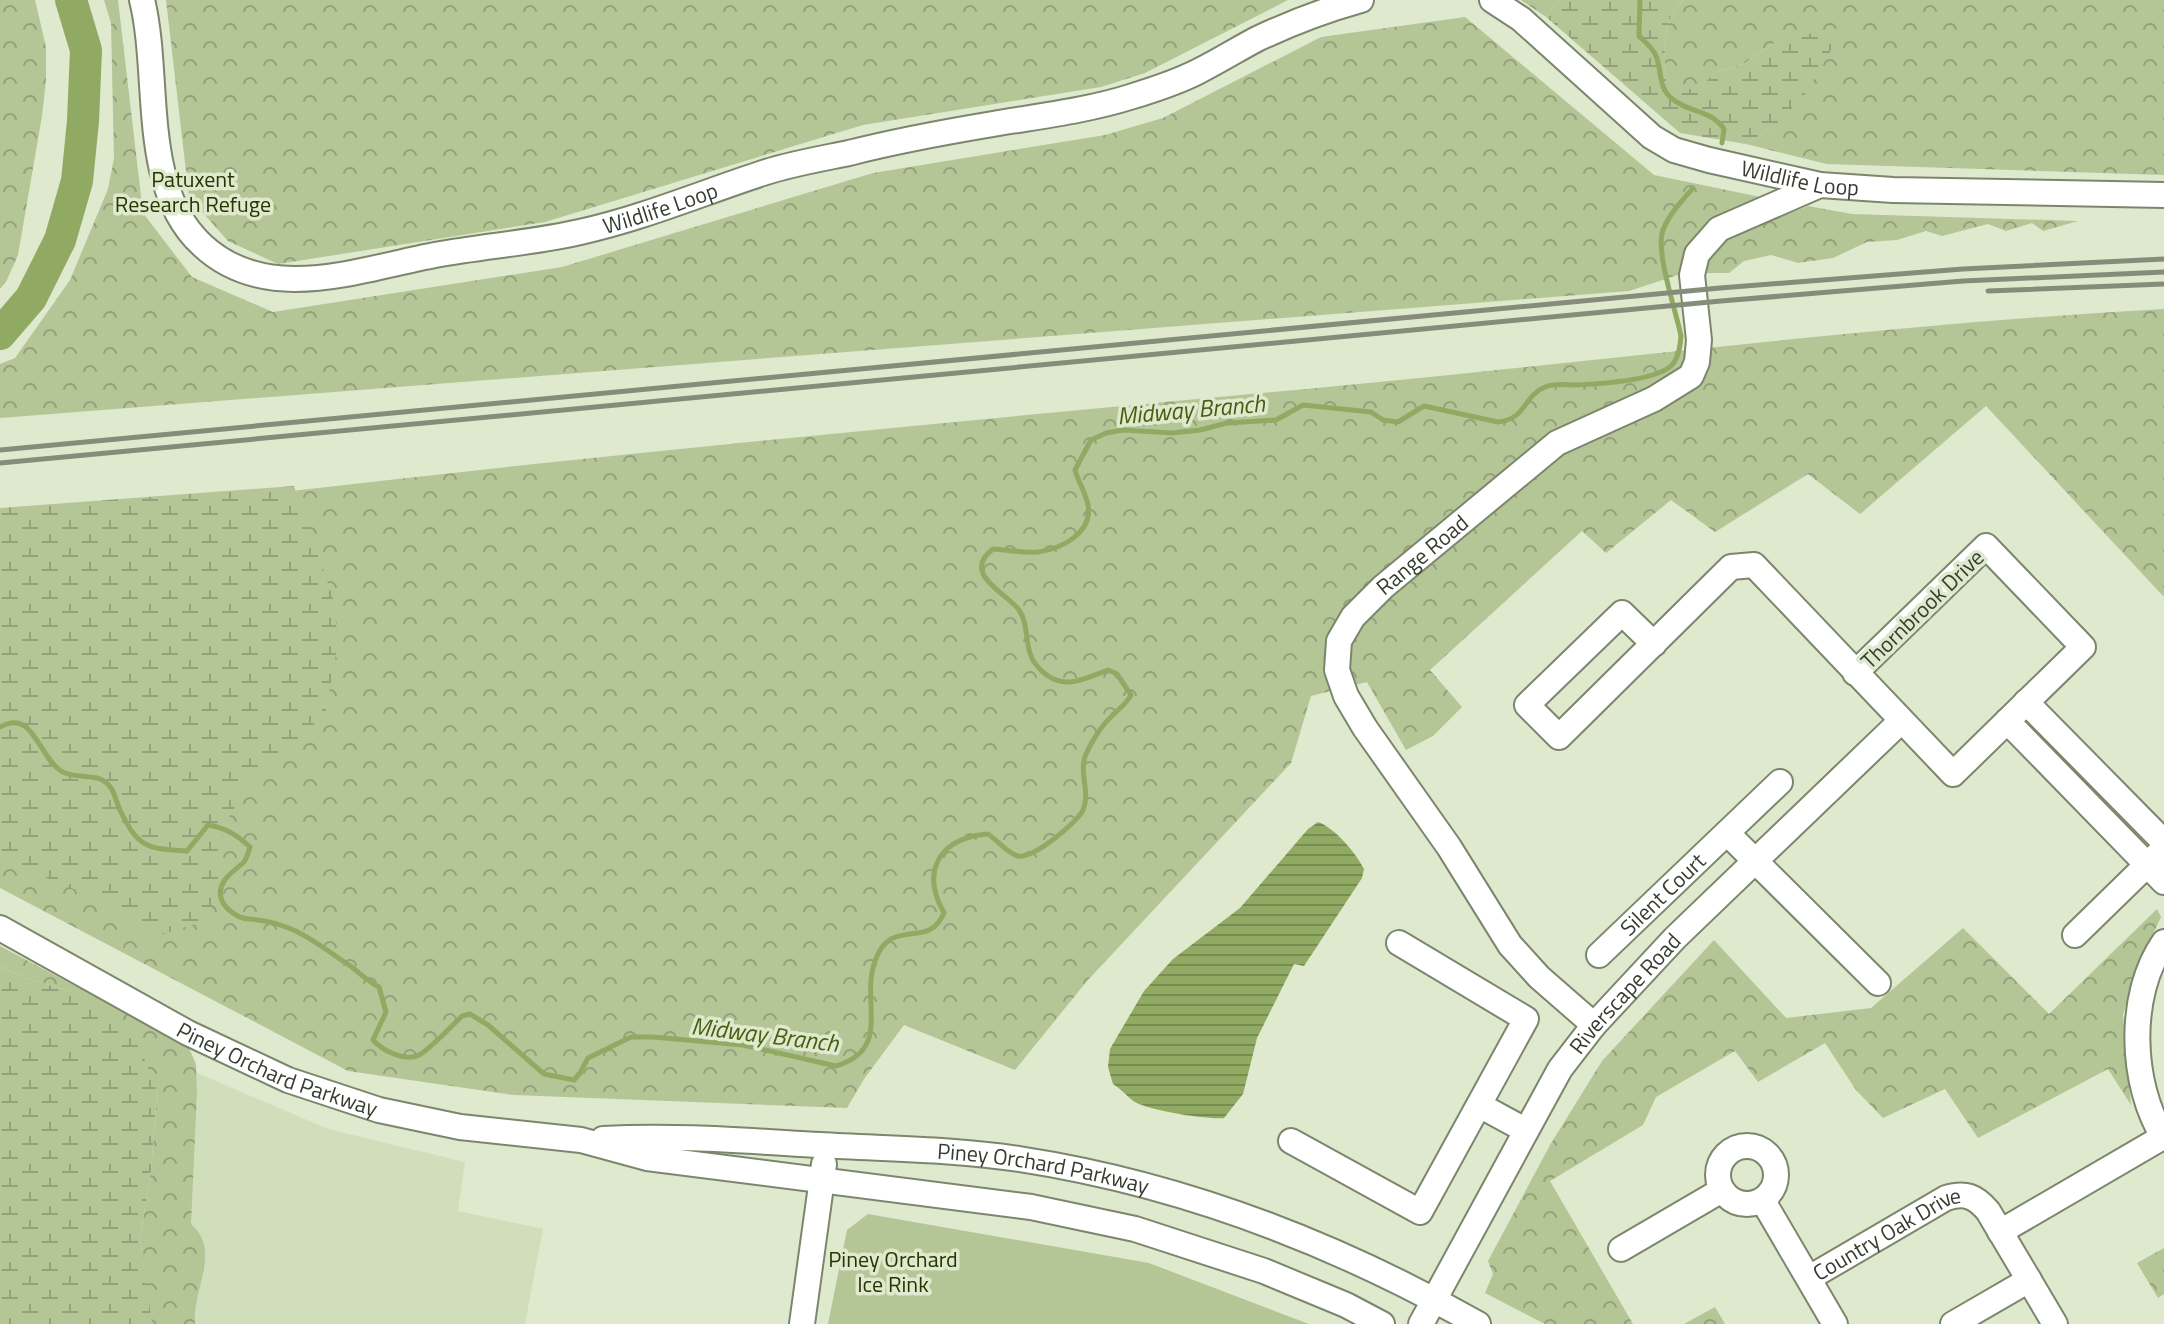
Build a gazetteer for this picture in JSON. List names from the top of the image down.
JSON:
{
  "streets": {
    "street": [
      "Wildlife Loop",
      "Range Road",
      "Thornbrook Drive",
      "Silent Court",
      "Riverscape Road",
      "Piney Orchard Parkway",
      "Country Oak Drive"
    ]
  },
  "crossings": [
    ["Wildlife Loop", "Range Road"],
    ["Range Road", "Riverscape Road"],
    ["Thornbrook Drive", "Riverscape Road"],
    ["Riverscape Road", "Piney Orchard Parkway"]
  ],
  "water": ["Midway Branch"],
  "parks": ["Patuxent Research Refuge", "Piney Orchard Ice Rink"]
}
